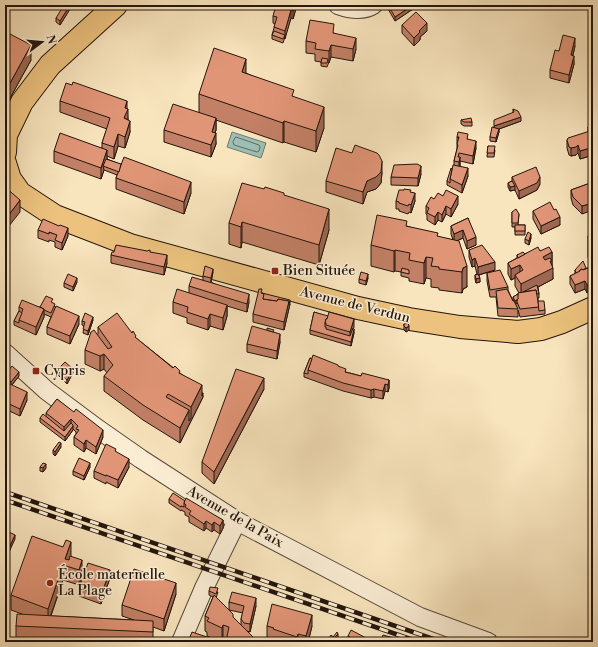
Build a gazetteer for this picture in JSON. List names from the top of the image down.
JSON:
{
  "streets": {
    "main road": ["Avenue de Verdun"],
    "street": ["Avenue de la Paix"]
  },
  "places": {
    "transit": ["Bien Située", "Cypris"],
    "other": ["École maternelle La Plage"]
  },
  "north": "right"
}
